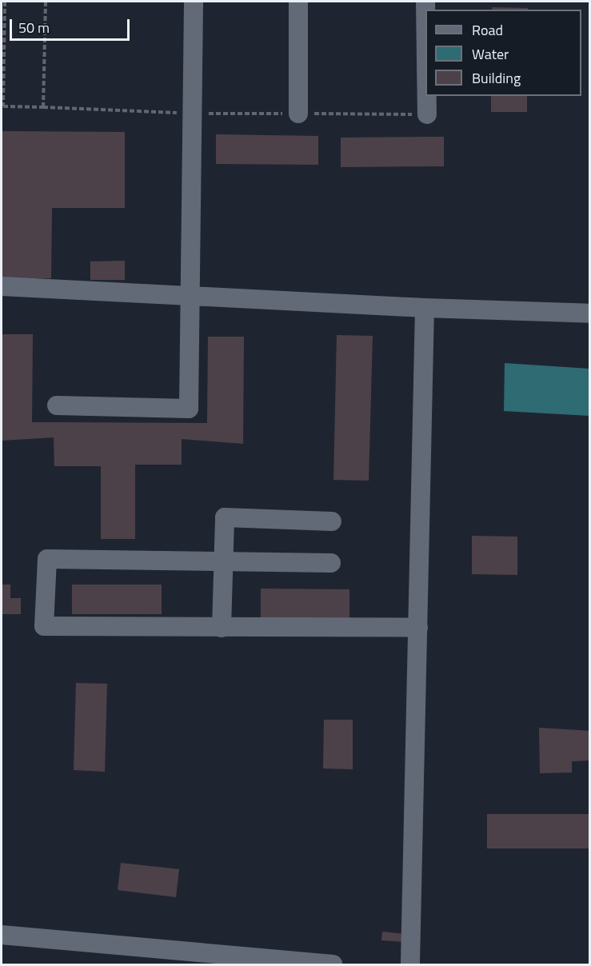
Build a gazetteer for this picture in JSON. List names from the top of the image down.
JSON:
{
  "legend": ["Road", "Water", "Building"],
  "scale_bar": "50 m"
}
